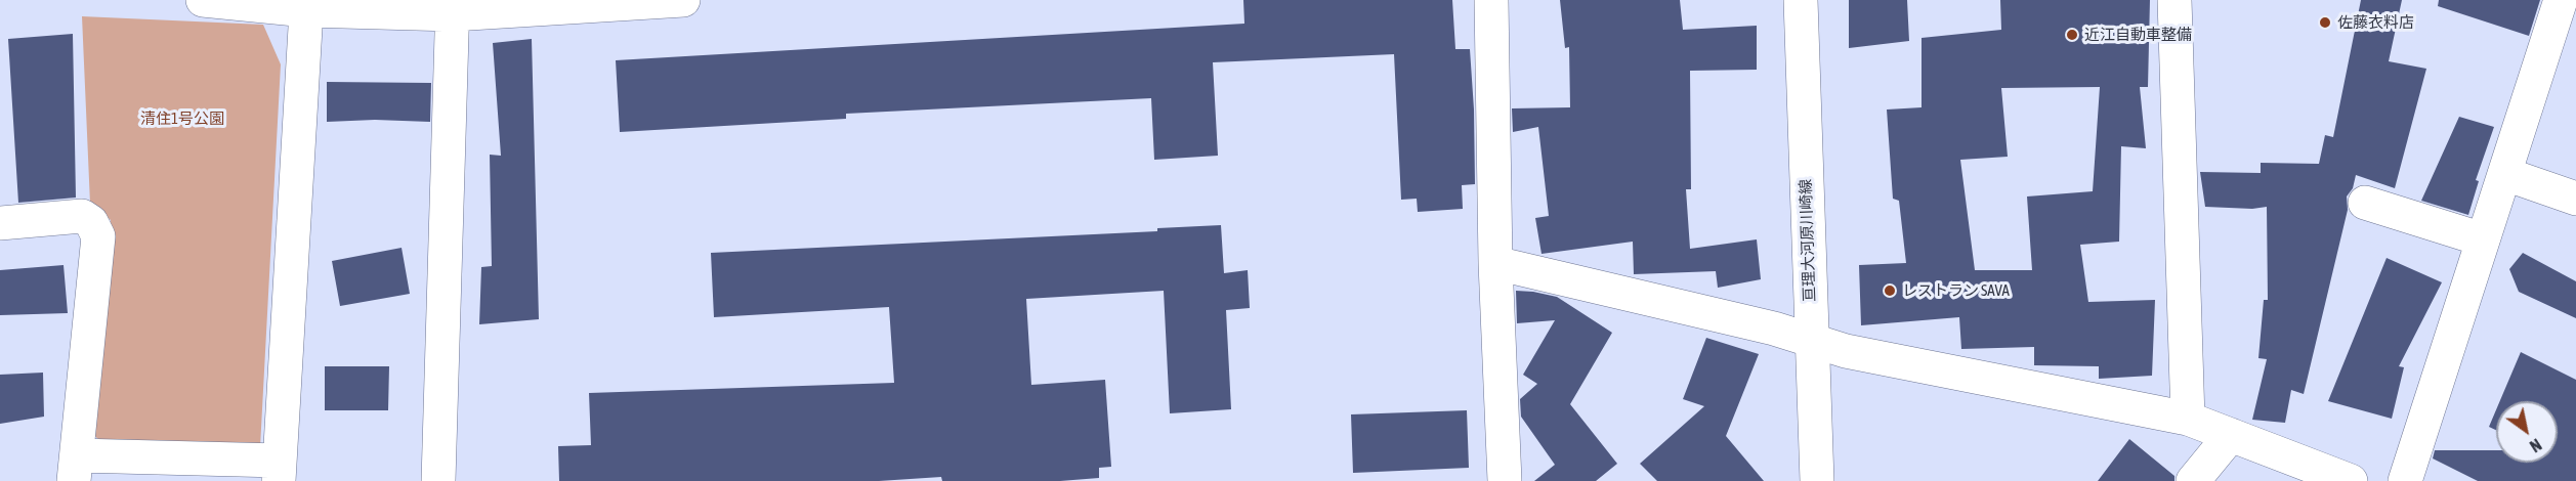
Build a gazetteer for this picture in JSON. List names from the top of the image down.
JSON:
{
  "streets": {
    "street": ["亘理大河原川崎線"]
  },
  "parks": ["清住1号公園"],
  "places": ["佐藤衣料店", "近江自動車整備", "レストラン SAVA"],
  "north": "bottom right"
}
